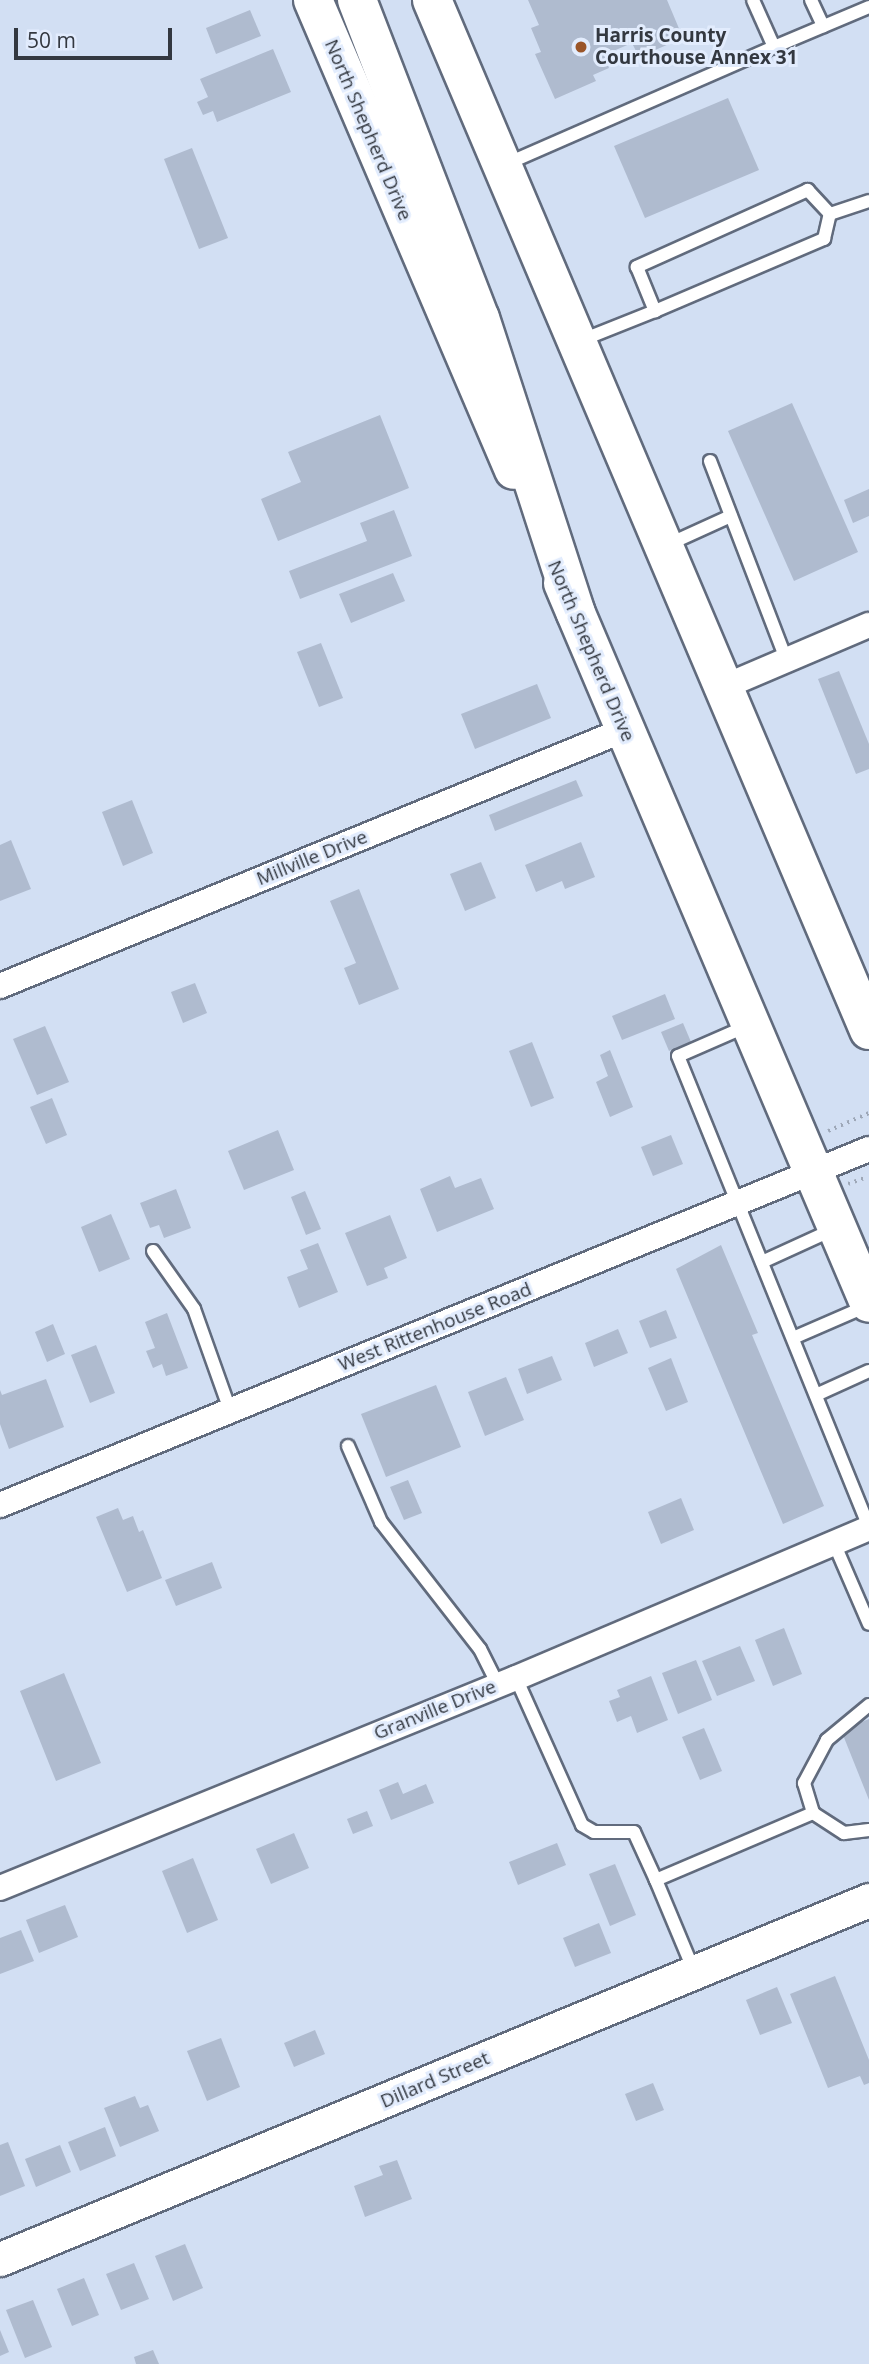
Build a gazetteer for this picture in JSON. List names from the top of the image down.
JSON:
{
  "streets": {
    "main road": ["North Shepherd Drive"],
    "street": [
      "Millville Drive",
      "West Rittenhouse Road",
      "Granville Drive",
      "Dillard Street"
    ]
  },
  "crossings": [
    ["North Shepherd Drive", "Millville Drive"],
    ["North Shepherd Drive", "West Rittenhouse Road"]
  ],
  "places": ["Harris County Courthouse Annex 31"],
  "scale_bar": "50 m"
}
